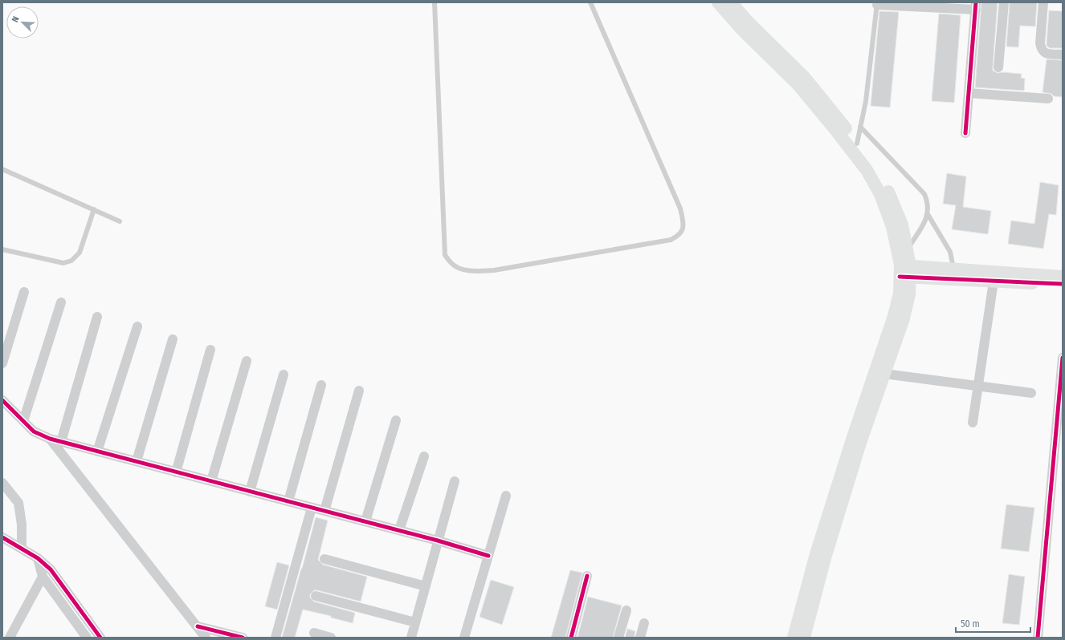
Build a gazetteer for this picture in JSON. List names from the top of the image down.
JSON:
{
  "scale_bar": "50 m",
  "north": "top left"
}
